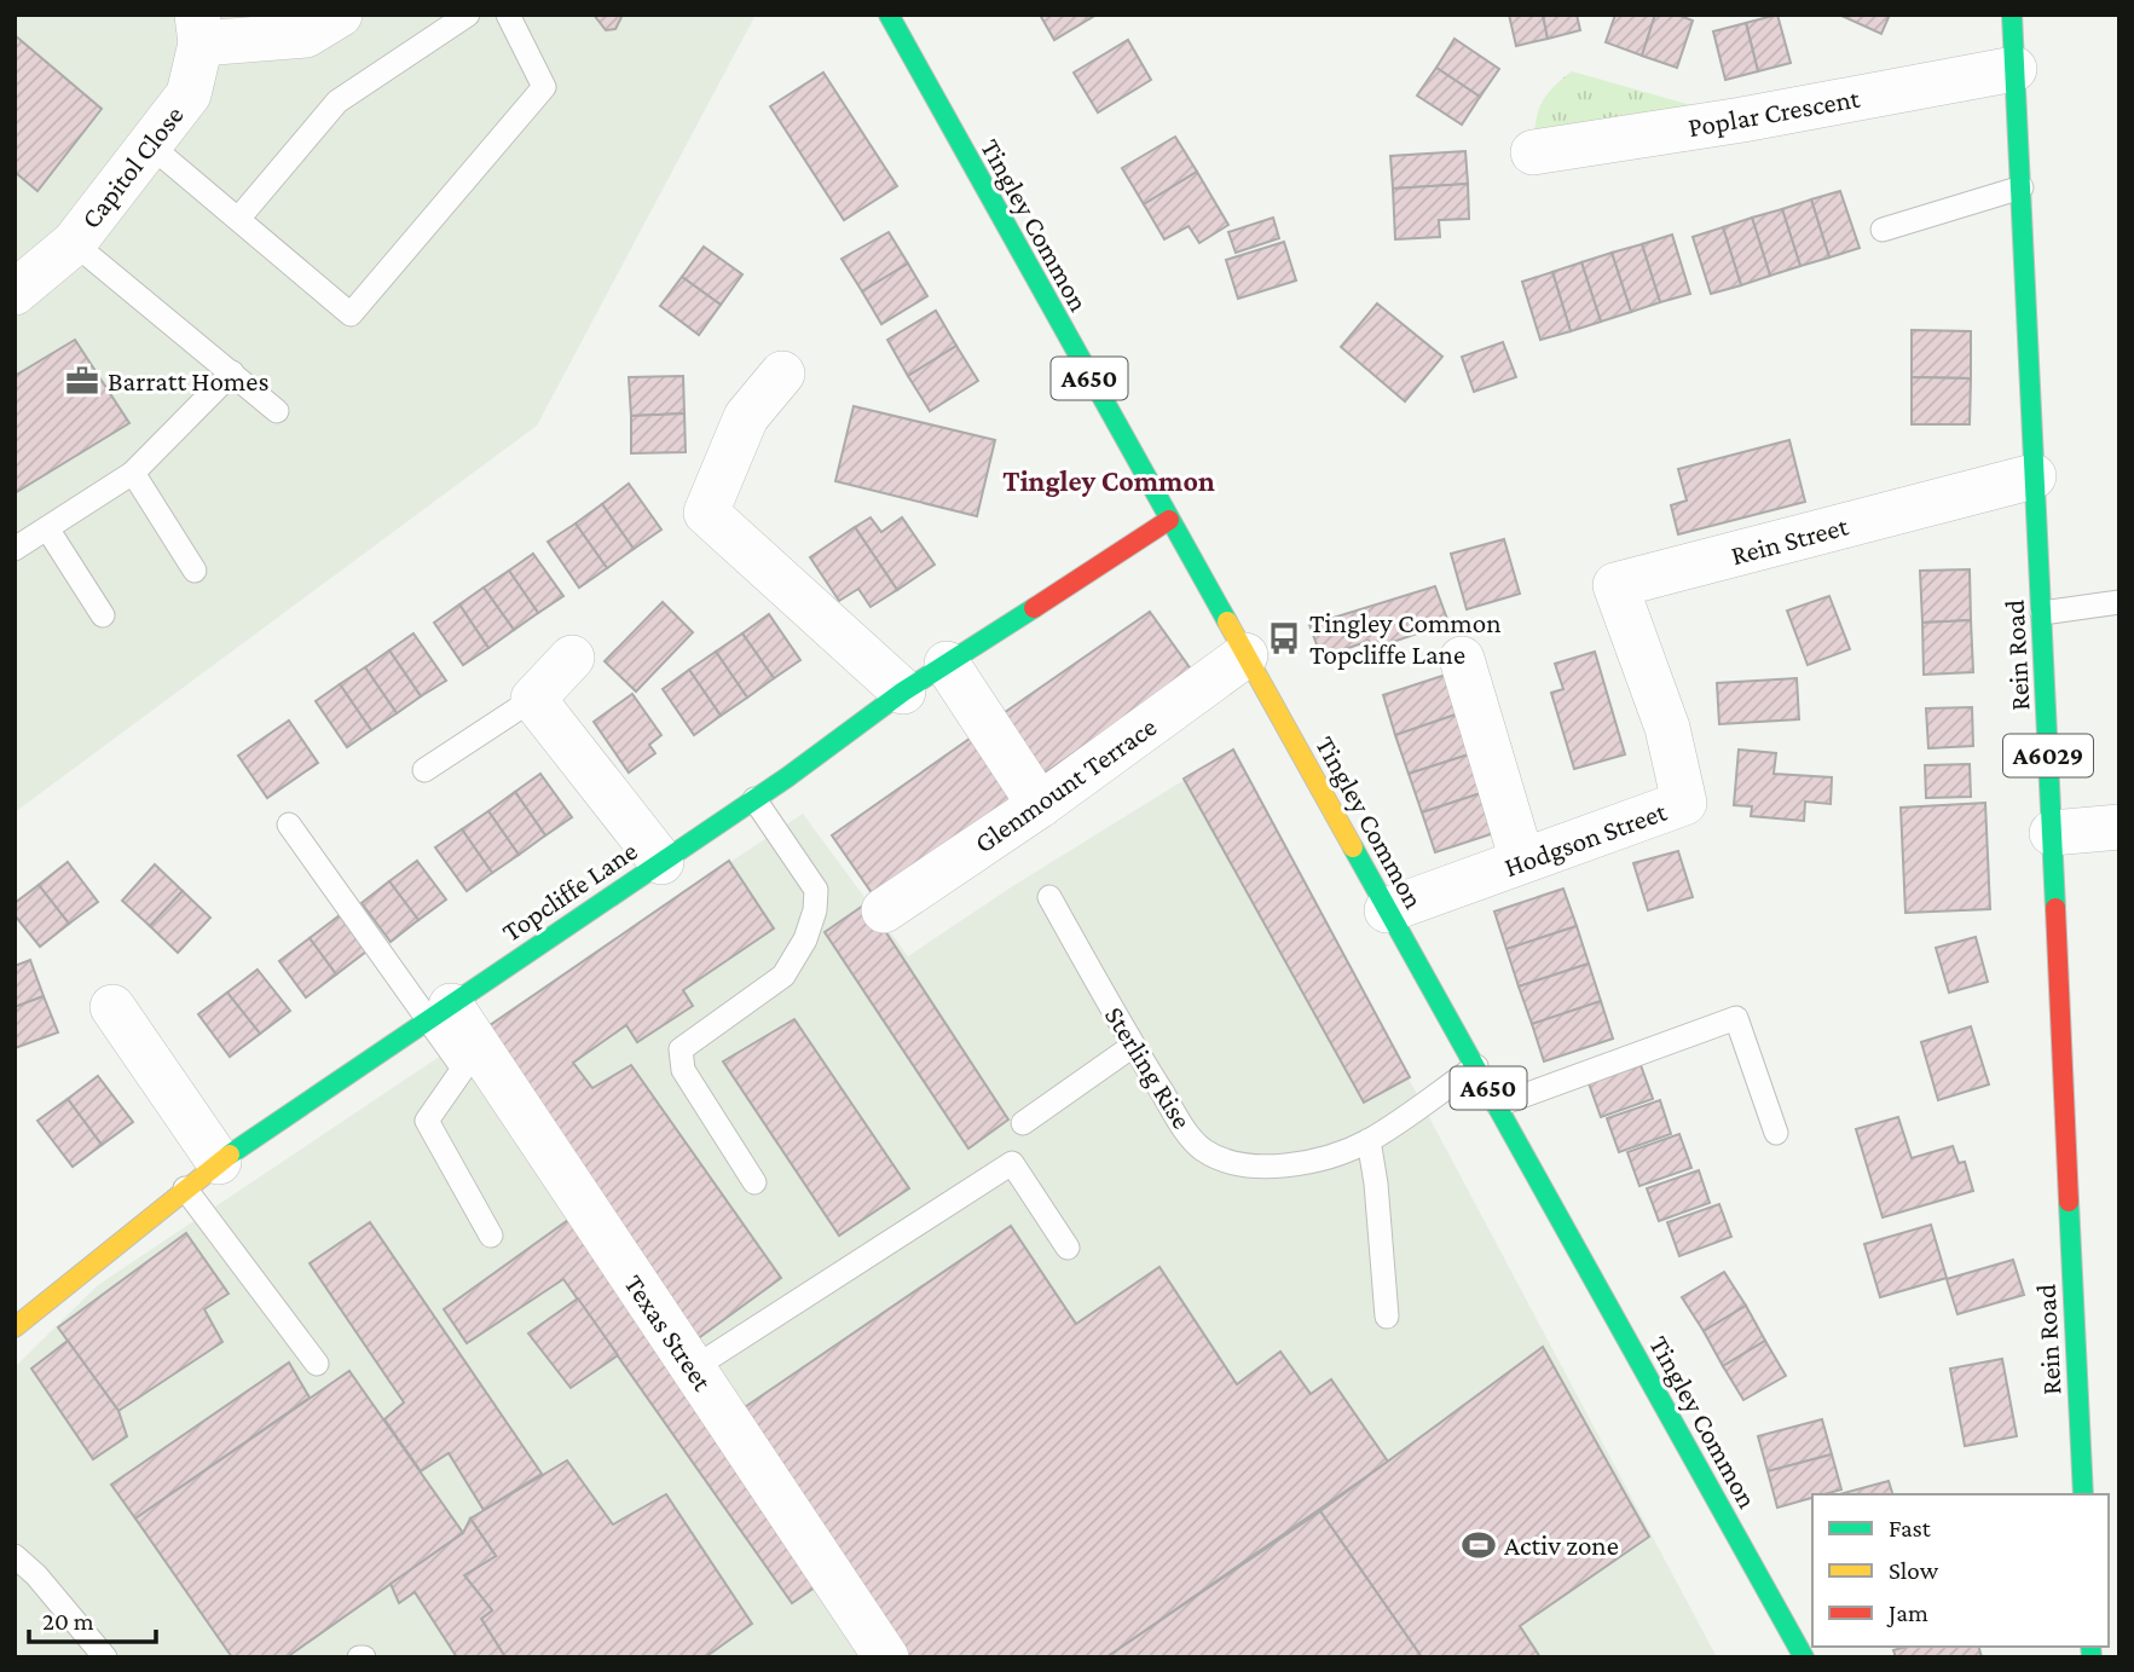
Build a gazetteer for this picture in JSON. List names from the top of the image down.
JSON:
{
  "streets": {
    "main road": [
      "Tingley Common",
      "A650",
      "Rein Road",
      "A6029",
      "Topcliffe Lane"
    ],
    "street": [
      "Poplar Crescent",
      "Capitol Close",
      "Rein Street",
      "Glenmount Terrace",
      "Hodgson Street",
      "Texas Street"
    ],
    "lane": ["Sterling Rise"]
  },
  "crossings": [
    ["Poplar Crescent", "Rein Road"],
    ["Tingley Common", "Glenmount Terrace"],
    ["Tingley Common", "Hodgson Street"],
    ["Tingley Common", "Topcliffe Lane"],
    ["Tingley Common", "Sterling Rise"],
    ["Rein Street", "Rein Road"],
    ["Rein Street", "Hodgson Street"],
    ["Topcliffe Lane", "Texas Street"]
  ],
  "districts": ["Tingley Common"],
  "places": {
    "office": ["Barratt Homes"],
    "bus stop": ["Tingley Common Topcliffe Lane"],
    "sports": ["Activ zone"]
  },
  "legend": ["Fast", "Slow", "Jam"],
  "scale_bar": "20 m"
}
